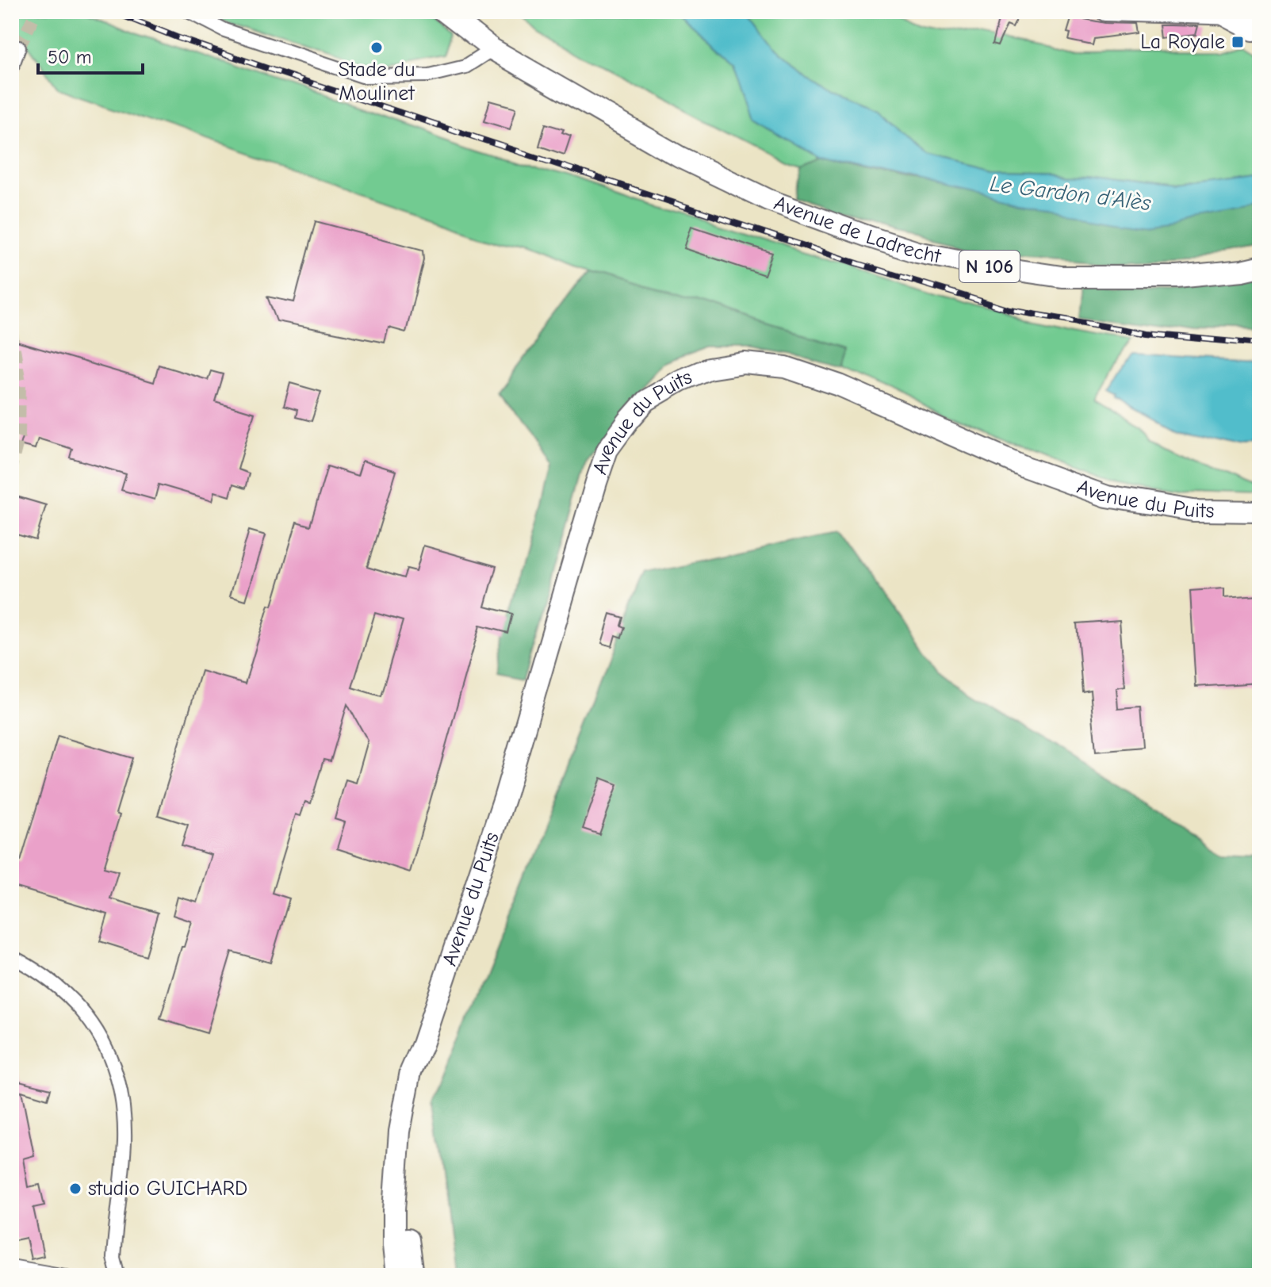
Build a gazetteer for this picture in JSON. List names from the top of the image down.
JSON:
{
  "streets": {
    "main road": ["Avenue de Ladrecht", "N 106", "Avenue du Puits"]
  },
  "crossings": [
    ["Avenue de Ladrecht", "N 106"]
  ],
  "water": ["Le Gardon d'Alès"],
  "places": {
    "transit": ["La Royale"],
    "other": ["Stade du Moulinet", "studio GUICHARD"]
  },
  "scale_bar": "50 m"
}
